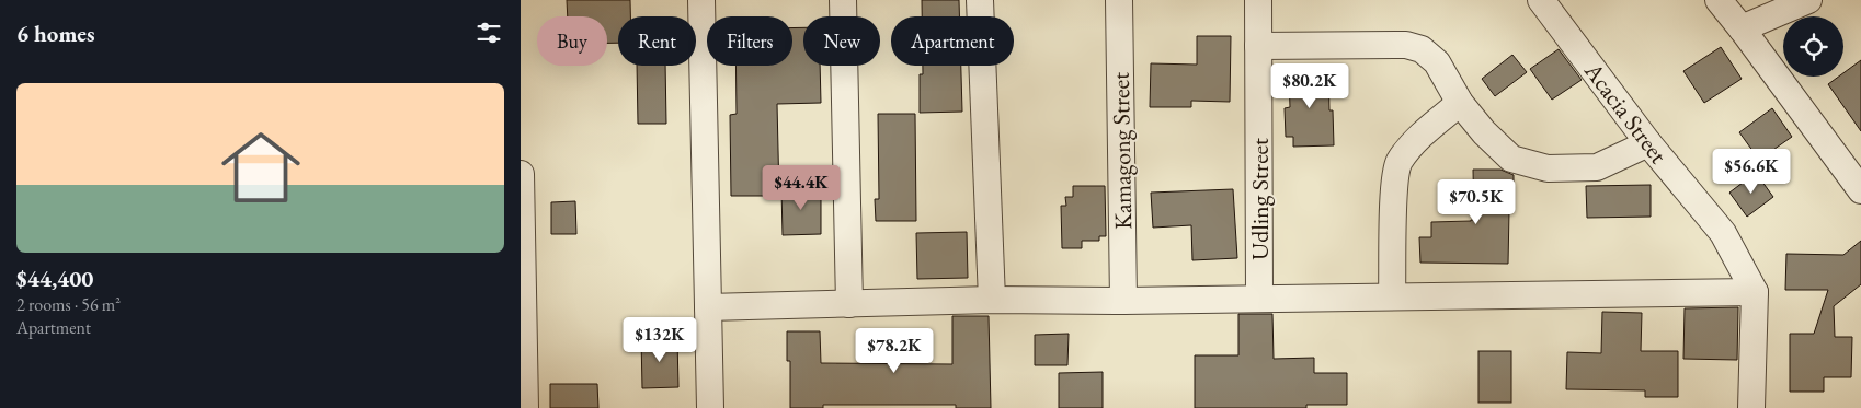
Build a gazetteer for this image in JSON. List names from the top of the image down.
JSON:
{
  "streets": {
    "street": ["Acacia Street", "Kamagong Street", "Udling Street"]
  },
  "page": {
    "heading": "6 homes",
    "chip": [
      "Buy",
      "Rent",
      "Filters",
      "New",
      "Apartment"
    ],
    "price": [
      "$80.2K",
      "$56.6K",
      "$44.4K",
      "$70.5K",
      "$132K",
      "$78.2K"
    ],
    "list": [
      {
        "name": "$44,400",
        "note": "2 rooms · 56 m² · Apartment"
      }
    ]
  }
}
